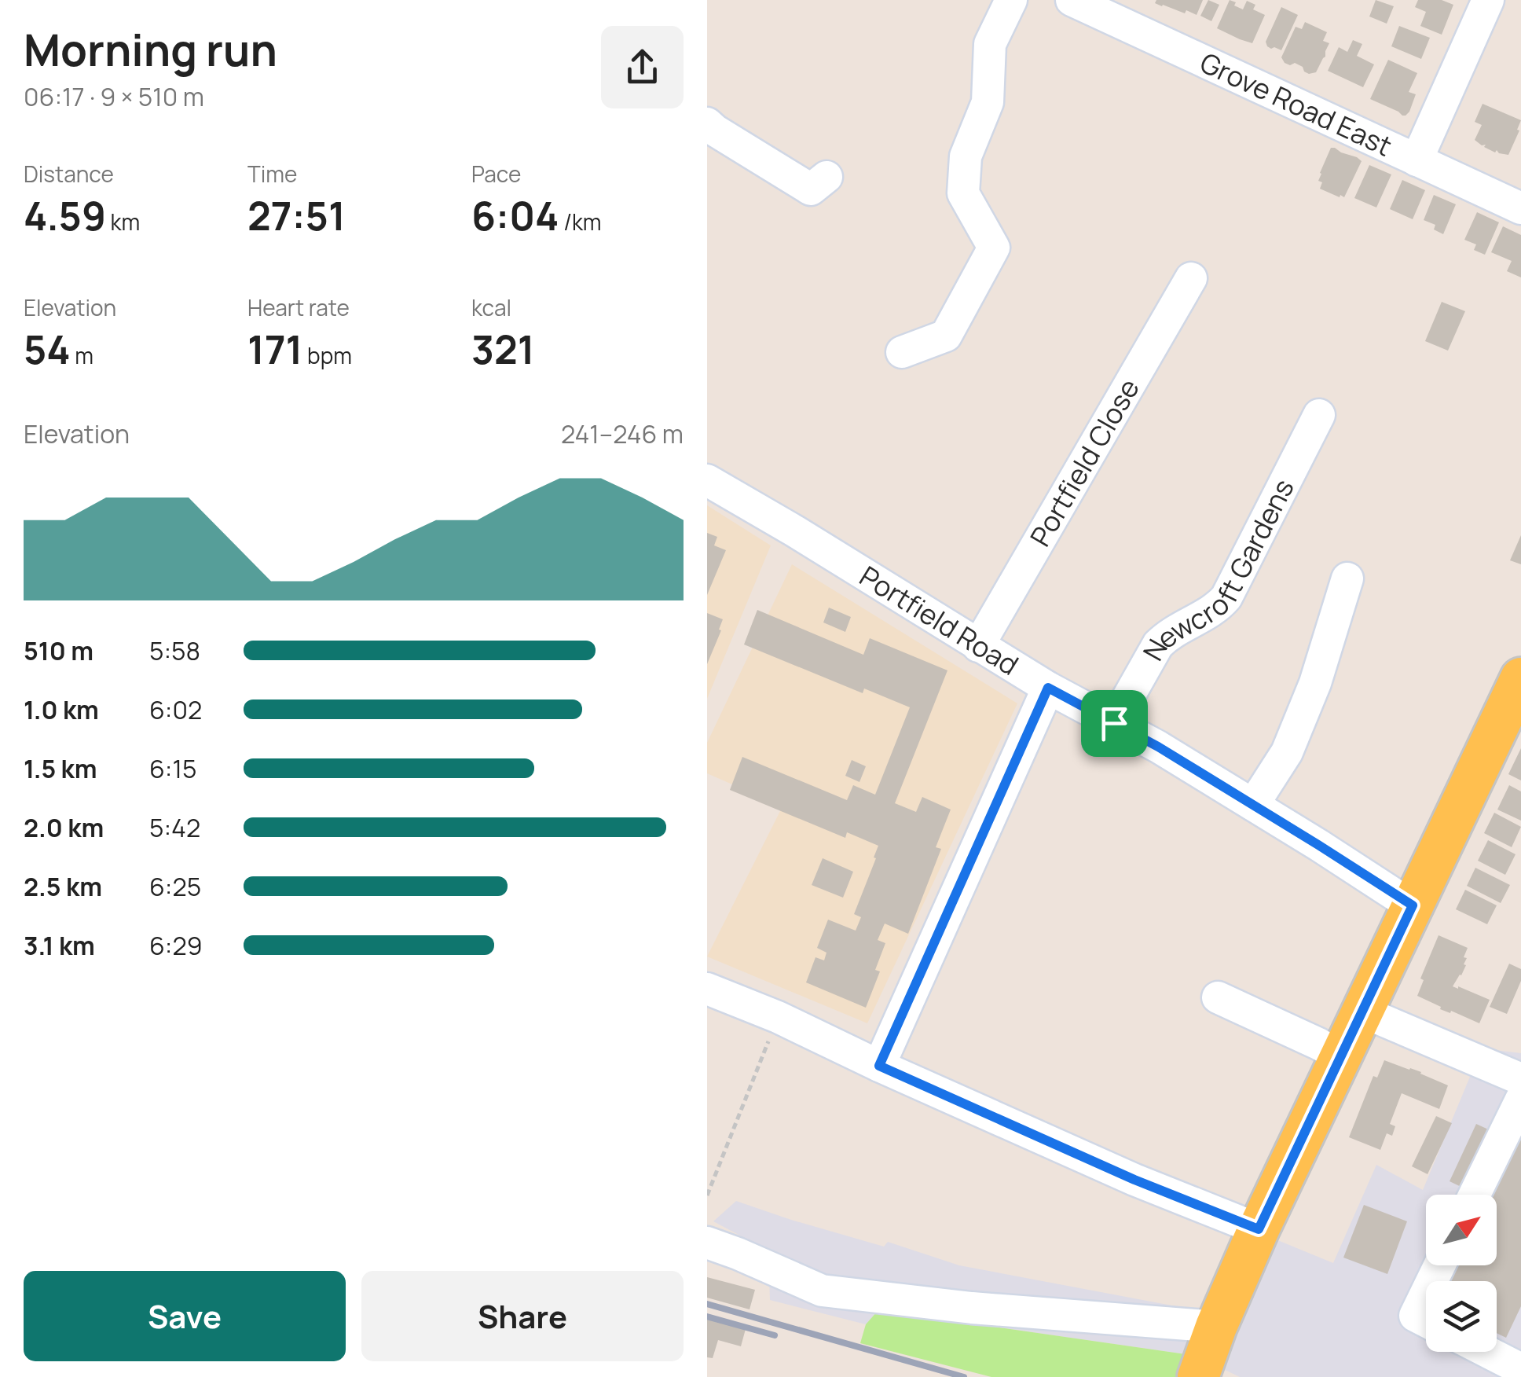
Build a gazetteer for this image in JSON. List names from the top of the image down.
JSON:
{
  "streets": {
    "street": [
      "Grove Road East",
      "Portfield Close",
      "Newcroft Gardens",
      "Portfield Road"
    ]
  },
  "crossings": [
    ["Portfield Close", "Portfield Road"],
    ["Newcroft Gardens", "Portfield Road"]
  ],
  "north": "top right",
  "page": {
    "heading": ["Morning run", "06:17 · 9 × 510 m"],
    "stats": [
      ["Distance", "4.59 km"],
      ["Time", "27:51"],
      ["Pace", "6:04 /km"],
      ["Elevation", "54 m"],
      ["Heart rate", "171 bpm"],
      ["kcal", "321"]
    ],
    "chart": ["Elevation", "241–246 m"],
    "list": [
      {
        "name": "510 m",
        "note": "5:58"
      },
      {
        "name": "1.0 km",
        "note": "6:02"
      },
      {
        "name": "1.5 km",
        "note": "6:15"
      },
      {
        "name": "2.0 km",
        "note": "5:42"
      },
      {
        "name": "2.5 km",
        "note": "6:25"
      },
      {
        "name": "3.1 km",
        "note": "6:29"
      }
    ],
    "buttons": ["Save", "Share"]
  }
}
